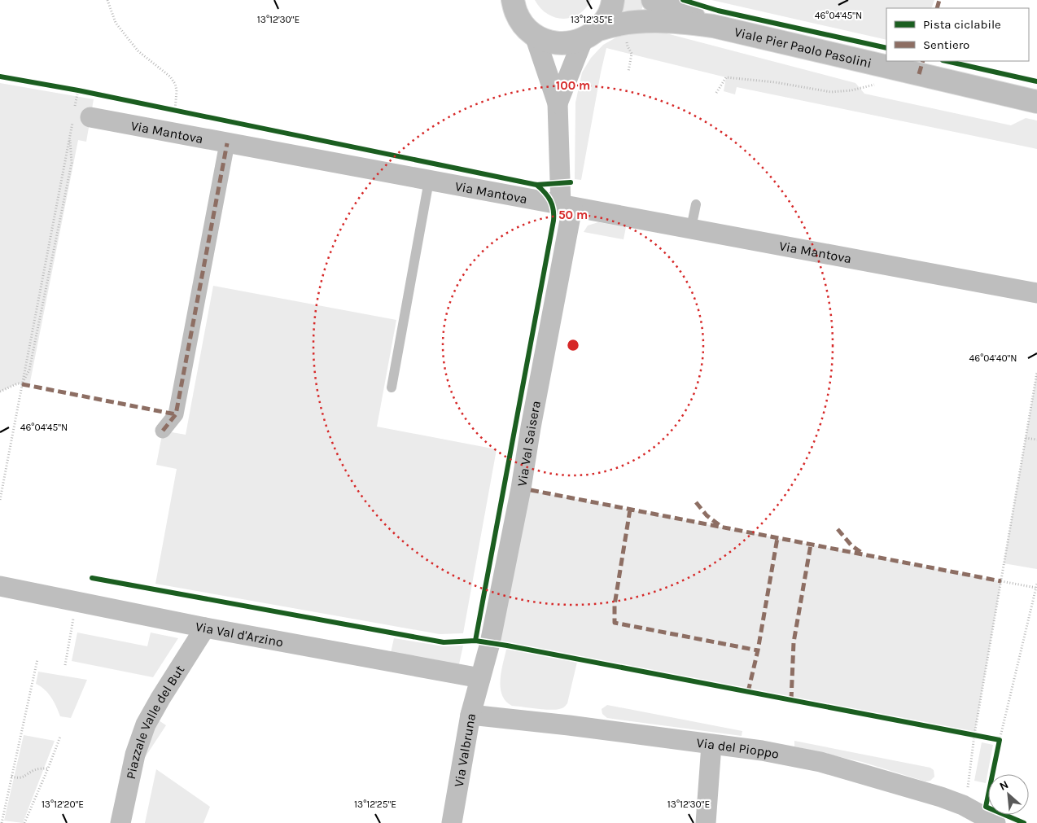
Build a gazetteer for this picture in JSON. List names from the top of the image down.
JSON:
{
  "streets": {
    "main road": ["Viale Pier Paolo Pasolini"],
    "street": [
      "Via Mantova",
      "Via Val Saisera",
      "Via Val d'Arzino",
      "Piazzale Valle del But",
      "Via del Pioppo",
      "Via Valbruna"
    ]
  },
  "crossings": [
    ["Via Mantova", "Via Val Saisera"],
    ["Via Val Saisera", "Via Val d'Arzino"],
    ["Via Val Saisera", "Via Valbruna"],
    ["Via Val d'Arzino", "Piazzale Valle del But"],
    ["Via Val d'Arzino", "Via Valbruna"],
    ["Via del Pioppo", "Via Valbruna"]
  ],
  "legend": ["Pista ciclabile", "Sentiero"],
  "north": "top left",
  "coordinates": [
    "46°04'45\"N",
    "13°12'30\"E",
    "13°12'35\"E",
    "46°04'40\"N",
    "13°12'20\"E",
    "13°12'25\"E"
  ],
  "rings": ["100 m", "50 m"]
}
